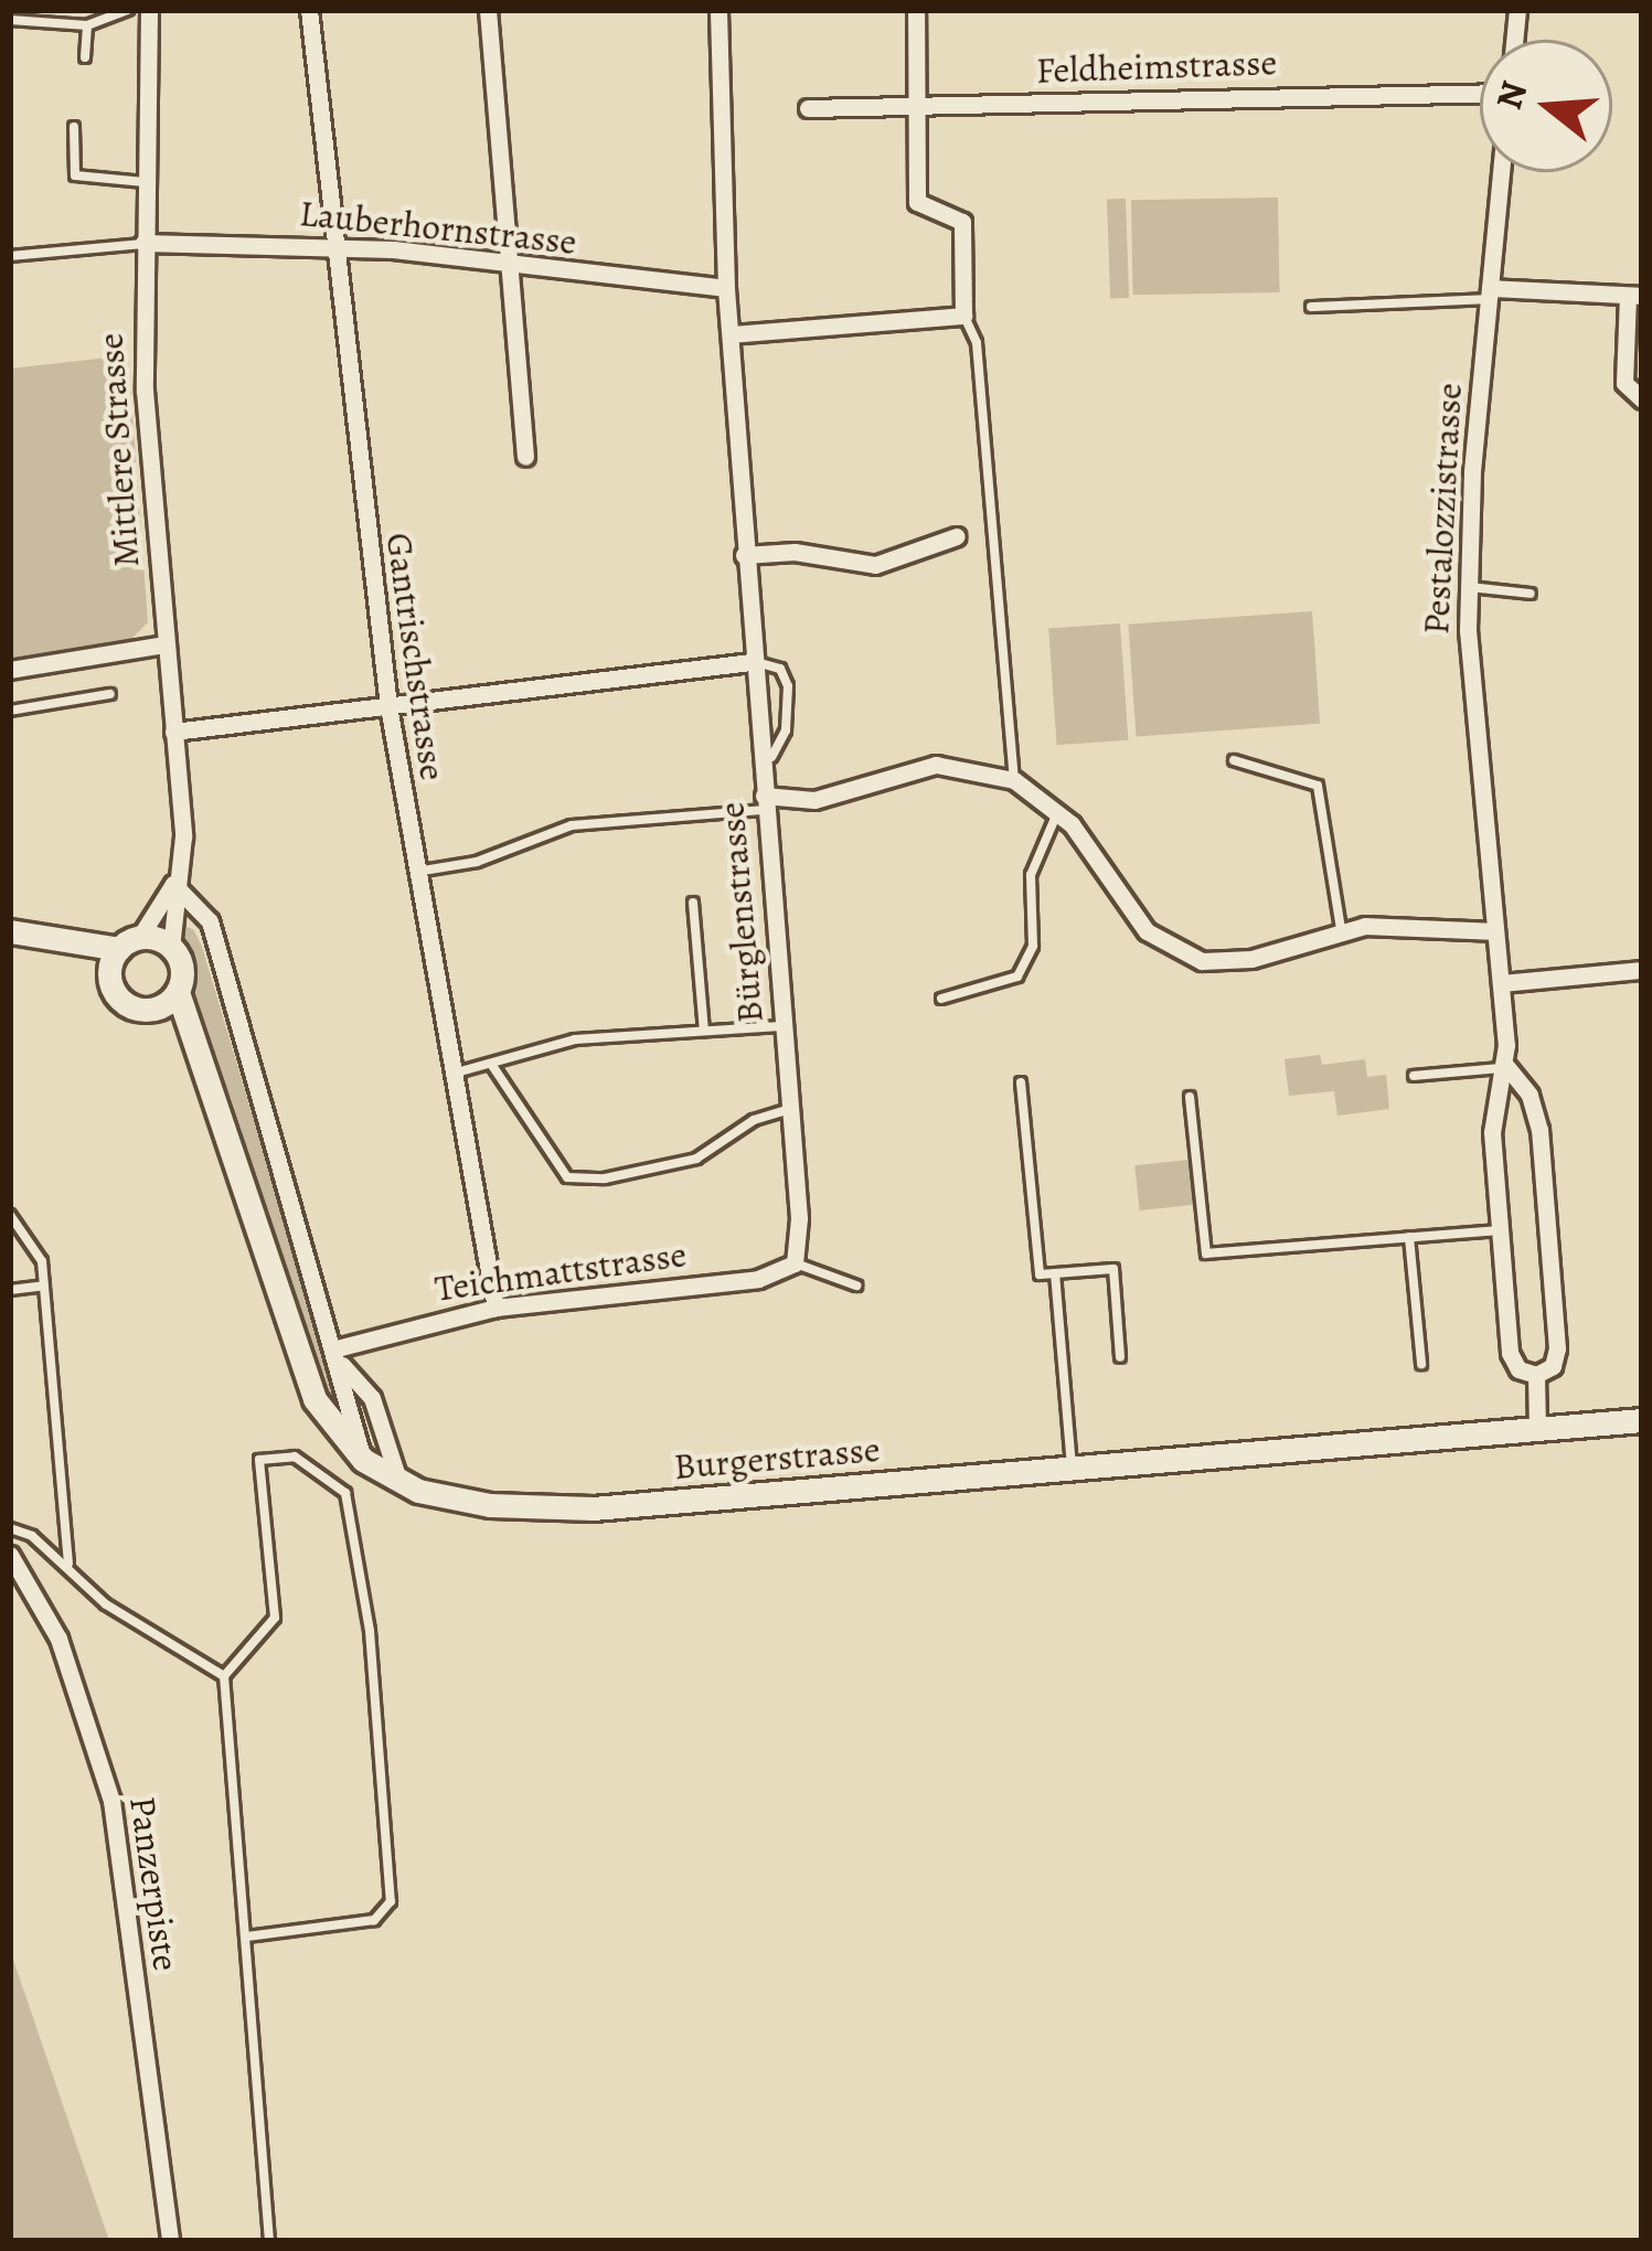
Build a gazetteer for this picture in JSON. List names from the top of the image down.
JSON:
{
  "streets": {
    "main road": ["Burgerstrasse"],
    "street": [
      "Feldheimstrasse",
      "Lauberhornstrasse",
      "Mittlere Strasse",
      "Pestalozzistrasse",
      "Gantrischstrasse",
      "Bürglenstrasse",
      "Teichmattstrasse",
      "Panzerpiste"
    ]
  },
  "crossings": [
    ["Lauberhornstrasse", "Mittlere Strasse"],
    ["Lauberhornstrasse", "Gantrischstrasse"],
    ["Lauberhornstrasse", "Bürglenstrasse"],
    ["Mittlere Strasse", "Burgerstrasse"],
    ["Pestalozzistrasse", "Burgerstrasse"],
    ["Gantrischstrasse", "Teichmattstrasse"],
    ["Bürglenstrasse", "Teichmattstrasse"]
  ],
  "north": "left"
}
